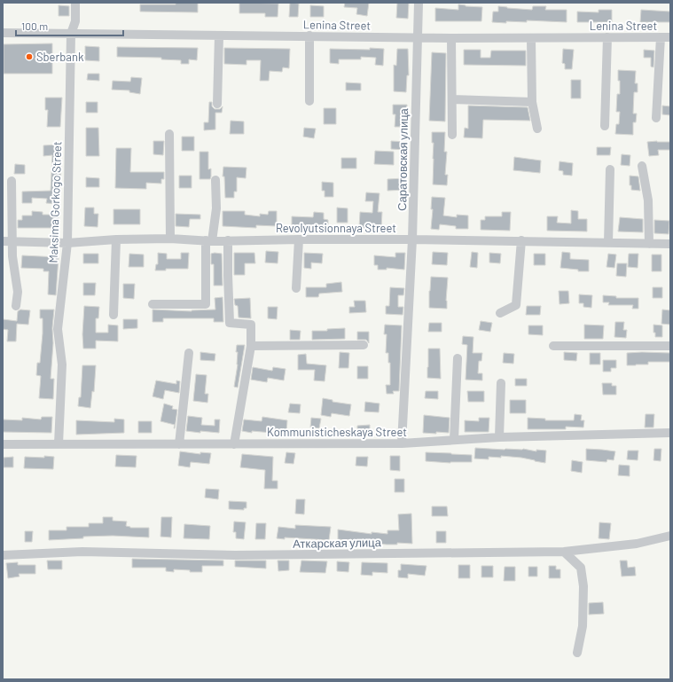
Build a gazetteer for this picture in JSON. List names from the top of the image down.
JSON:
{
  "streets": {
    "street": [
      "Lenina Street",
      "Саратовская улица",
      "Maksima Gorkogo Street",
      "Revolyutsionnaya Street",
      "Kommunisticheskaya Street",
      "Аткарская улица"
    ]
  },
  "crossings": [
    ["Lenina Street", "Саратовская улица"],
    ["Lenina Street", "Maksima Gorkogo Street"],
    ["Саратовская улица", "Revolyutsionnaya Street"],
    ["Саратовская улица", "Kommunisticheskaya Street"],
    ["Maksima Gorkogo Street", "Revolyutsionnaya Street"],
    ["Maksima Gorkogo Street", "Kommunisticheskaya Street"]
  ],
  "places": ["Sberbank"],
  "scale_bar": "100 m"
}
